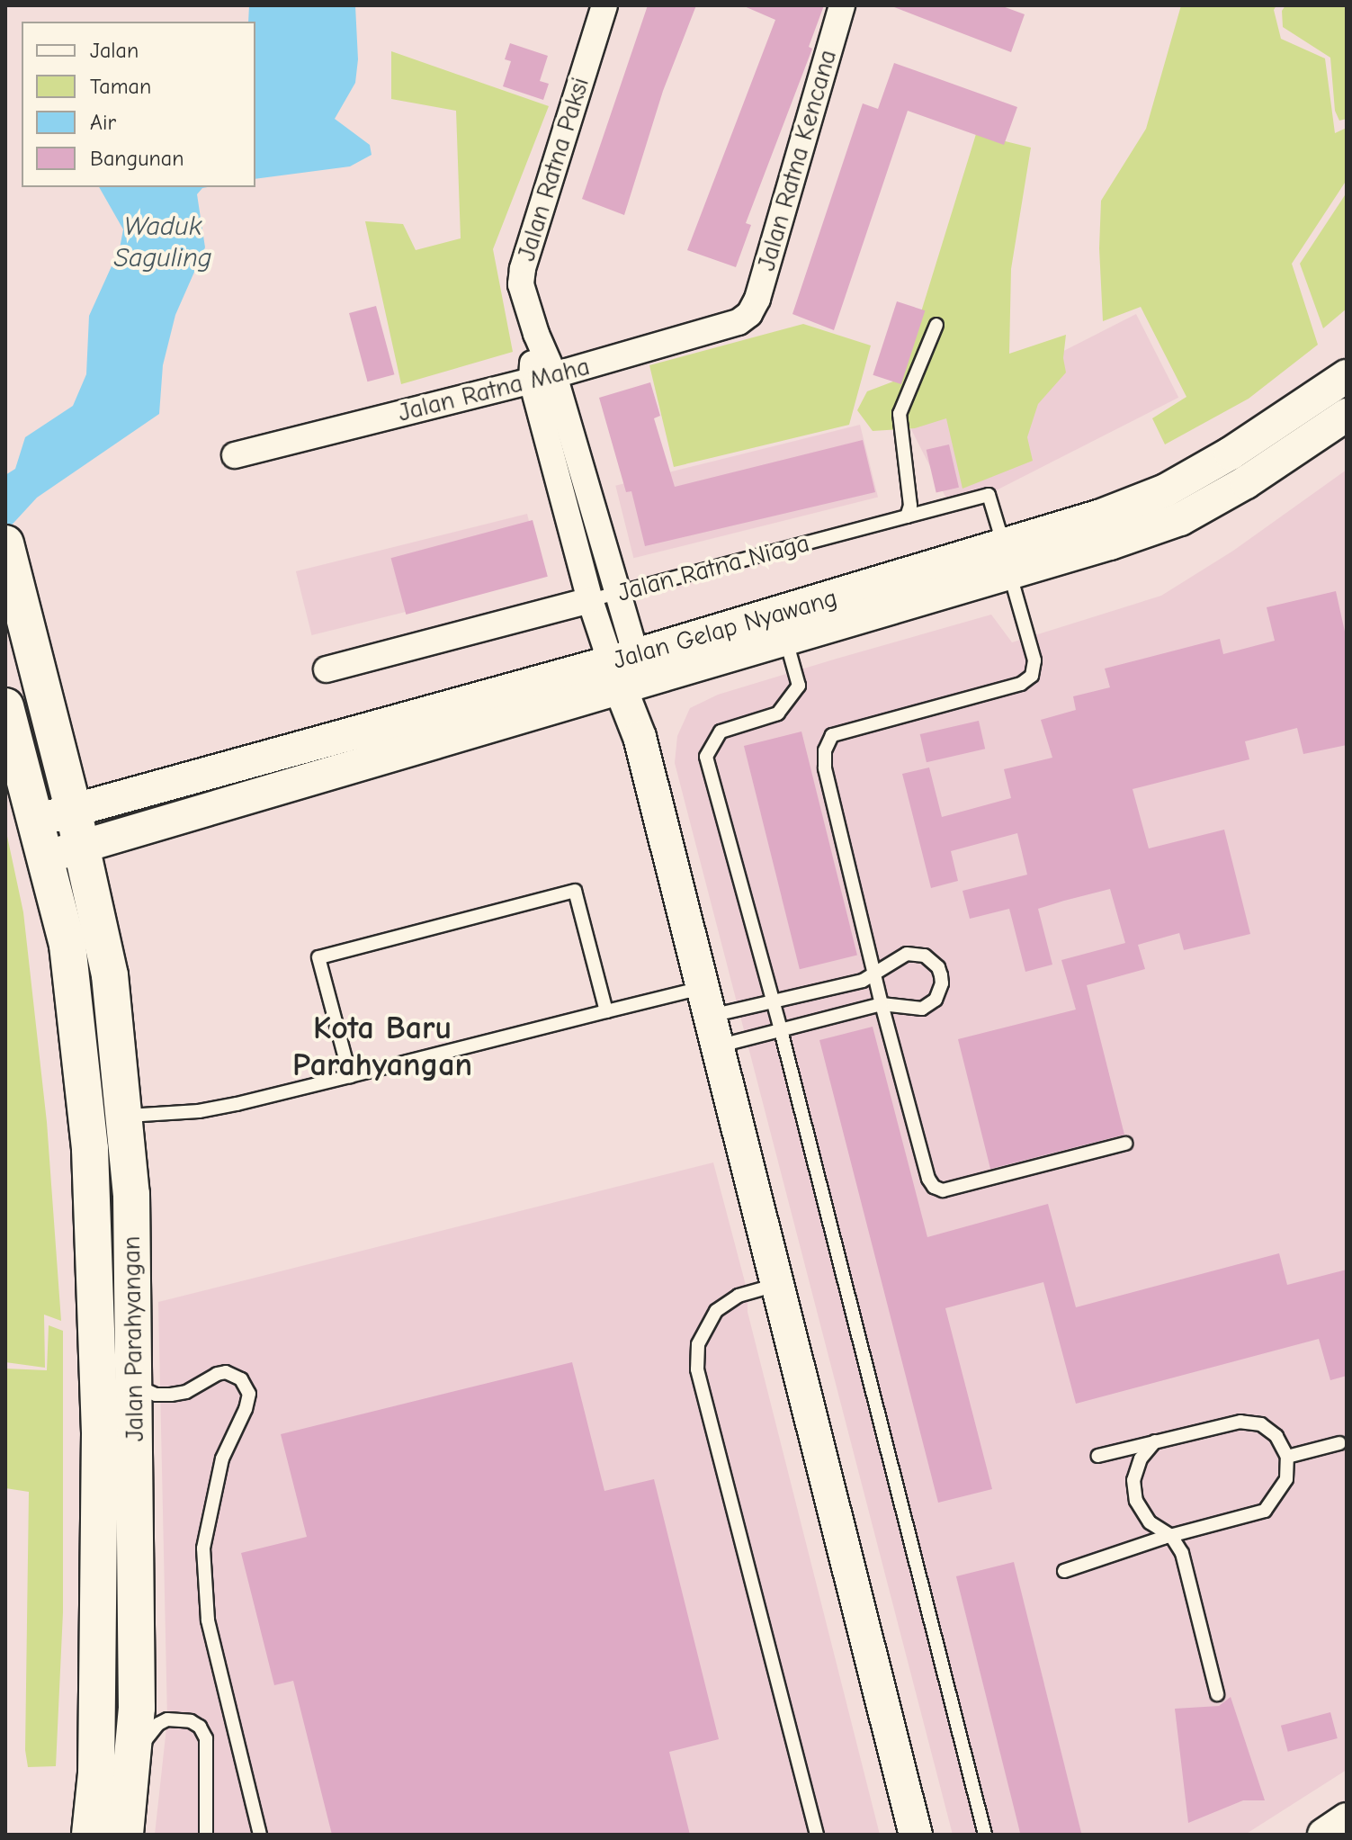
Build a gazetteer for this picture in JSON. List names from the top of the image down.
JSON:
{
  "streets": {
    "main road": ["Jalan Parahyangan"],
    "street": [
      "Jalan Ratna Kencana",
      "Jalan Ratna Paksi",
      "Jalan Ratna Maha",
      "Jalan Ratna Niaga",
      "Jalan Gelap Nyawang"
    ]
  },
  "crossings": [
    ["Jalan Ratna Kencana", "Jalan Ratna Maha"],
    ["Jalan Ratna Paksi", "Jalan Ratna Maha"],
    ["Jalan Ratna Niaga", "Jalan Gelap Nyawang"],
    ["Jalan Gelap Nyawang", "Jalan Parahyangan"]
  ],
  "districts": ["Kota Baru Parahyangan"],
  "water": ["Waduk Saguling"],
  "legend": [
    "Jalan",
    "Taman",
    "Air",
    "Bangunan"
  ]
}
